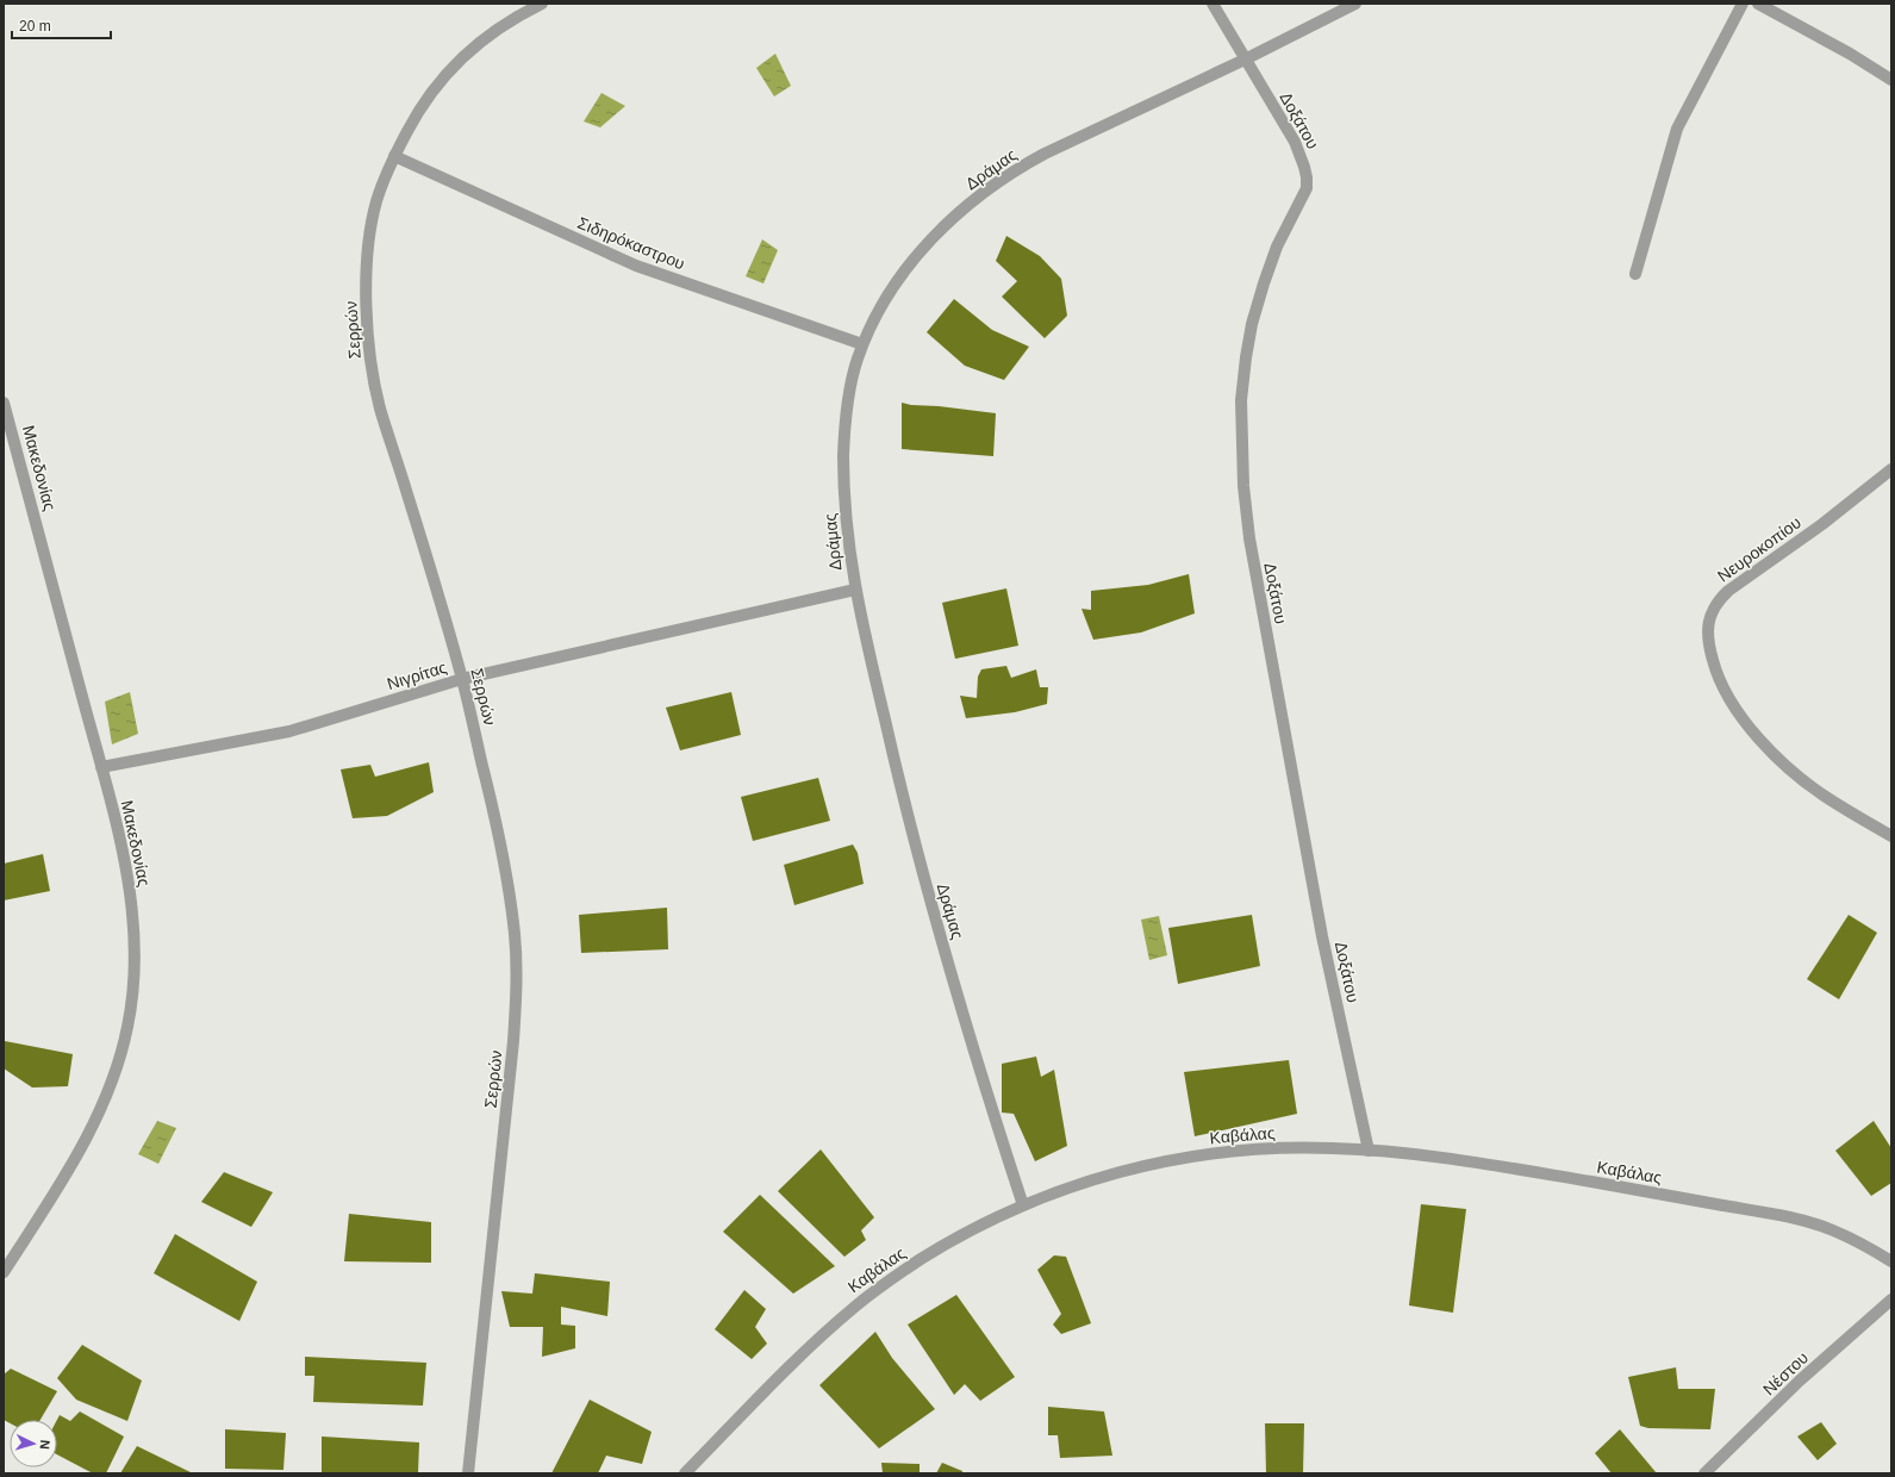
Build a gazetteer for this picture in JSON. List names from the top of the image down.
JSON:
{
  "streets": {
    "street": [
      "Δοξάτου",
      "Δράμας",
      "Σιδηρόκαστρου",
      "Σερρών",
      "Μακεδονίας",
      "Νευροκοπίου",
      "Νιγρίτας",
      "Καβάλας",
      "Νέστου"
    ]
  },
  "crossings": [
    ["Δοξάτου", "Δράμας"],
    ["Δοξάτου", "Καβάλας"],
    ["Δράμας", "Σιδηρόκαστρου"],
    ["Δράμας", "Νιγρίτας"],
    ["Δράμας", "Καβάλας"],
    ["Σιδηρόκαστρου", "Σερρών"],
    ["Σερρών", "Νιγρίτας"],
    ["Μακεδονίας", "Νιγρίτας"]
  ],
  "scale_bar": "20 m",
  "north": "right"
}
